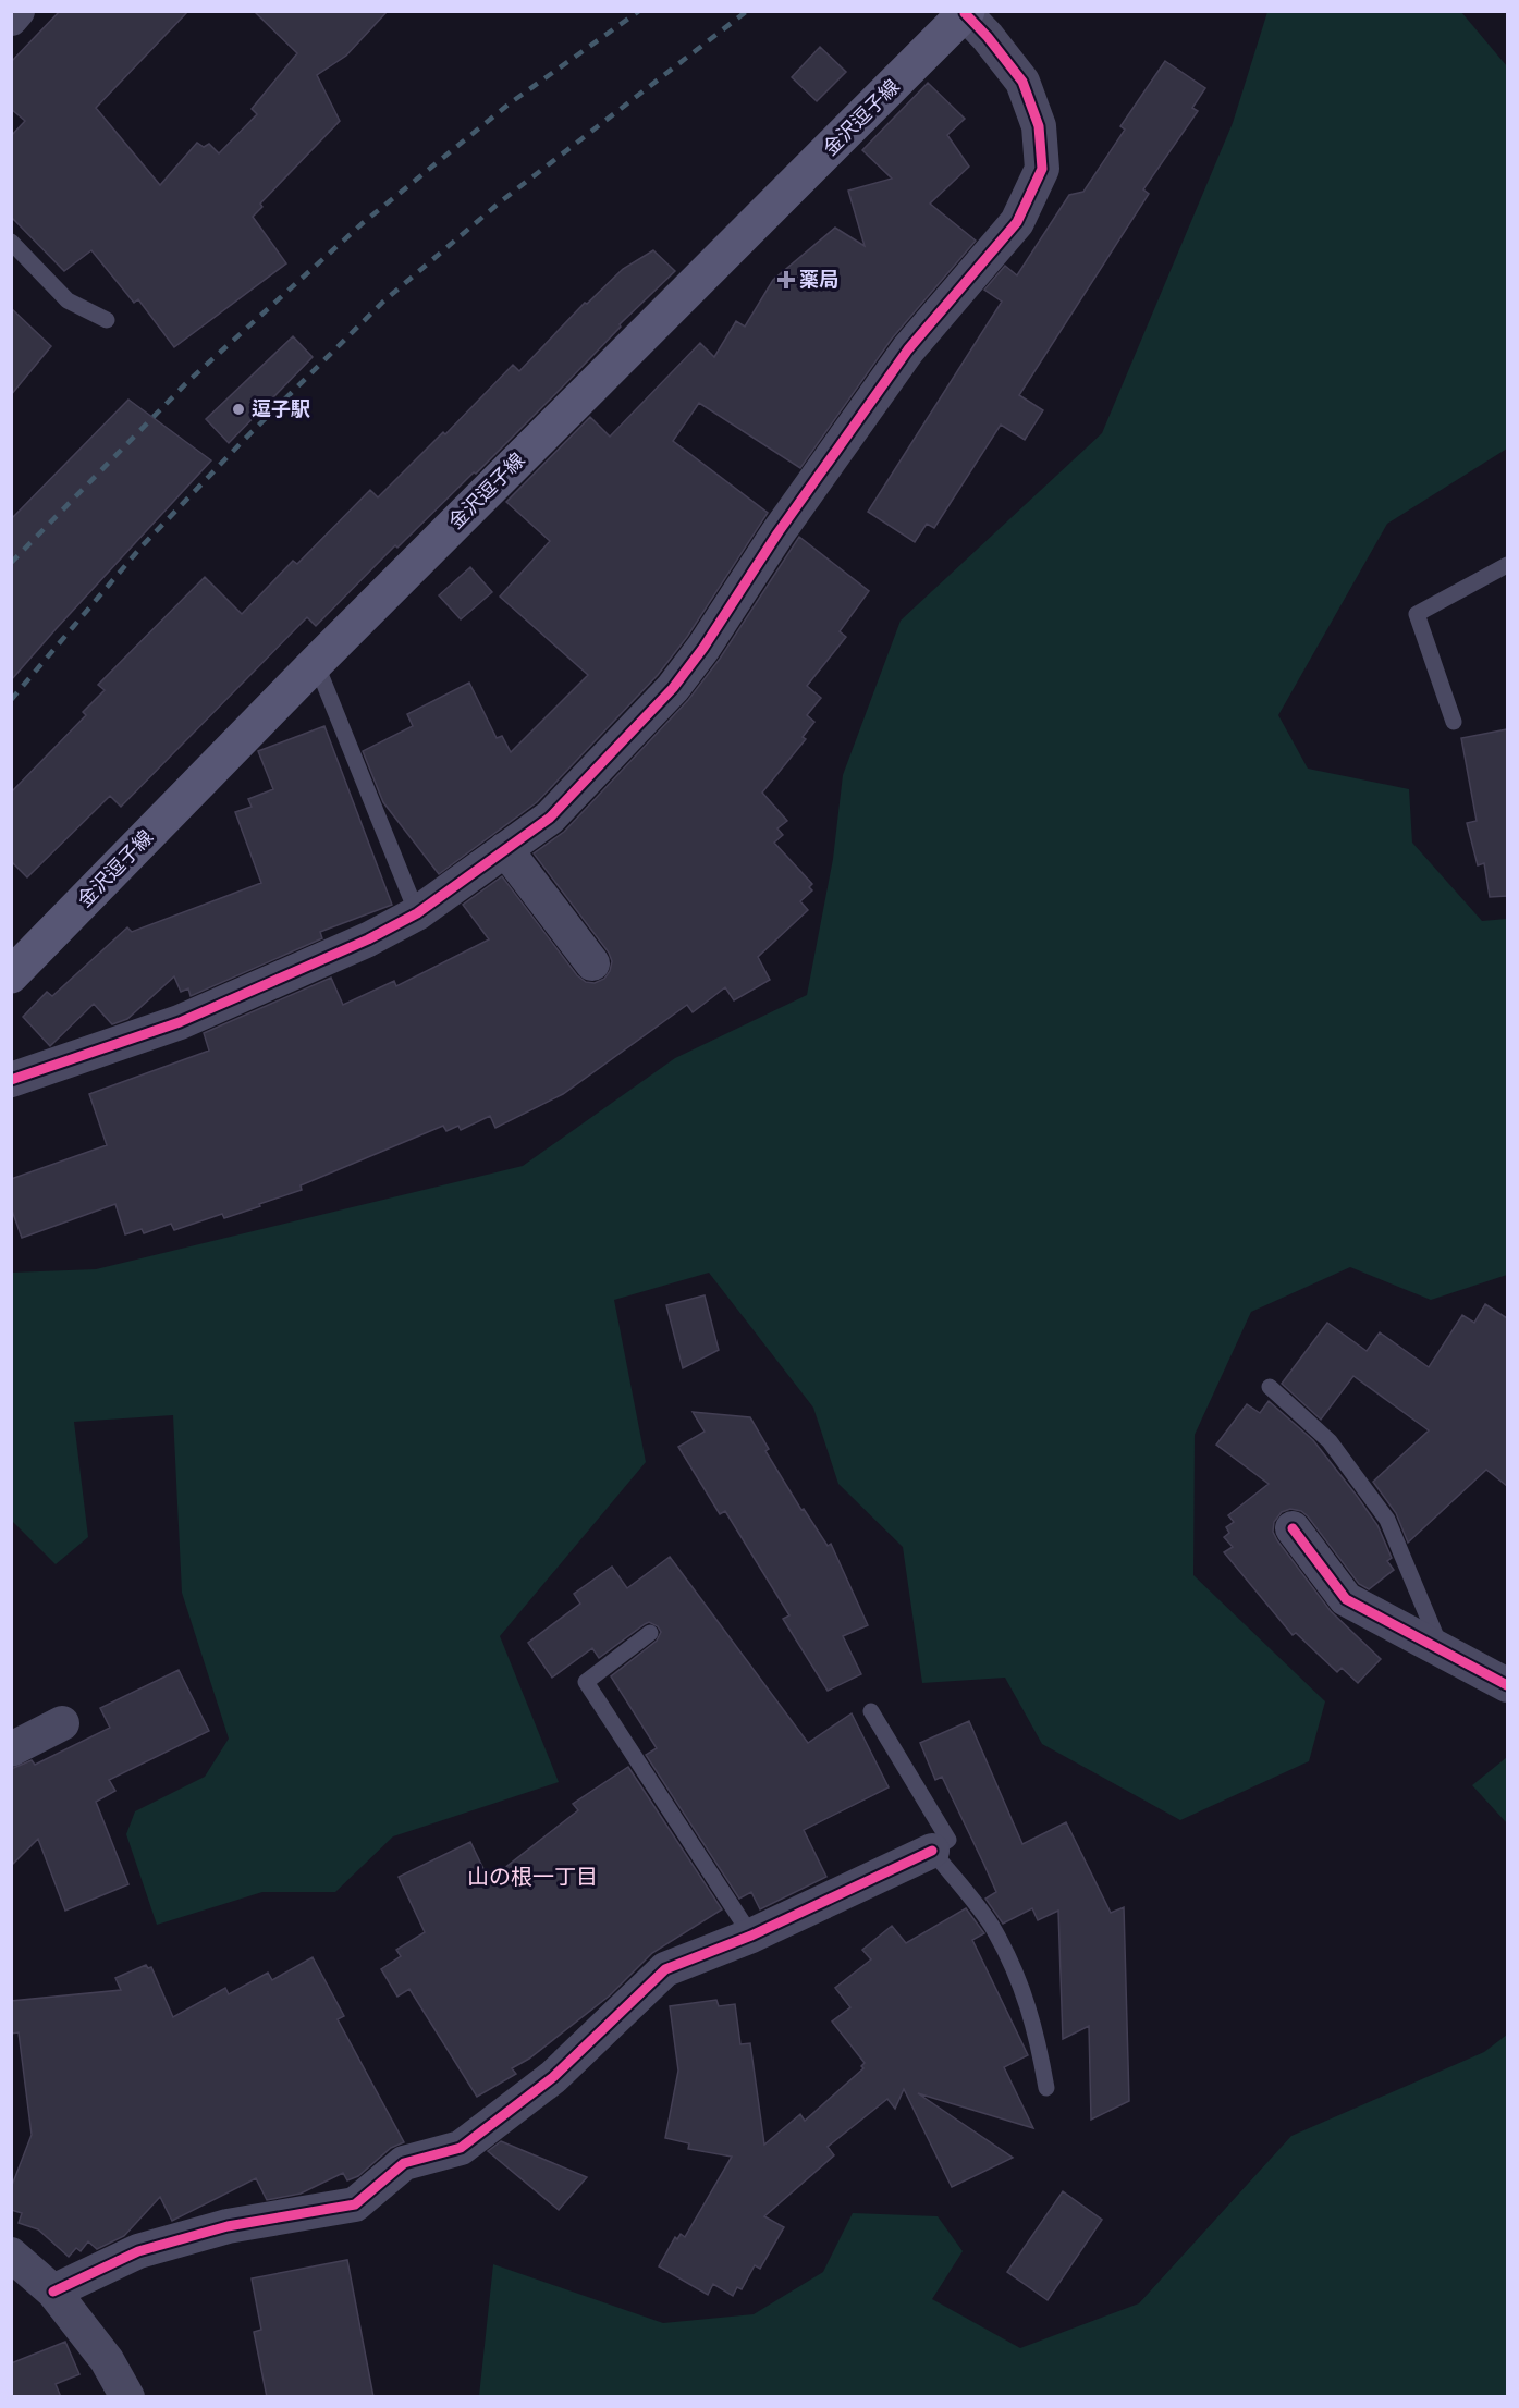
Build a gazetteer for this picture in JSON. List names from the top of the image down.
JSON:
{
  "streets": {
    "main road": ["金沢逗子線"]
  },
  "districts": ["山の根一丁目"],
  "places": {
    "health": ["薬局"],
    "other": ["逗子駅"]
  }
}
